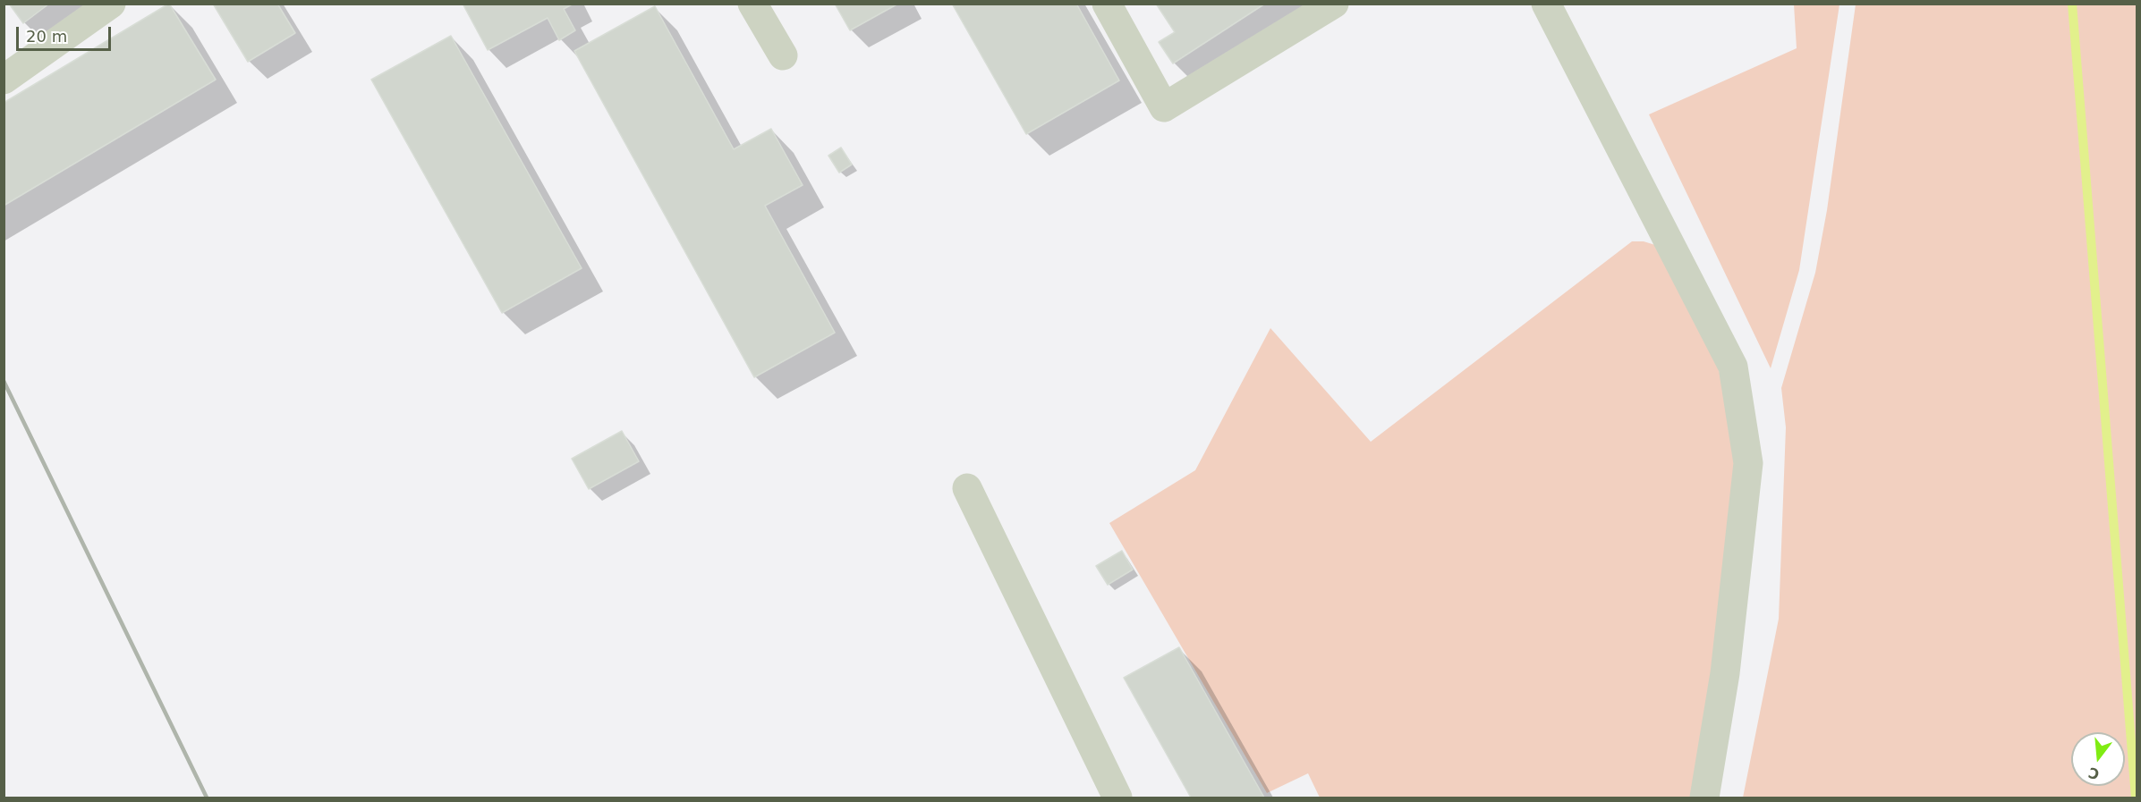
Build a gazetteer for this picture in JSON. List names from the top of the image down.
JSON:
{
  "scale_bar": "20 m",
  "north": "bottom"
}
